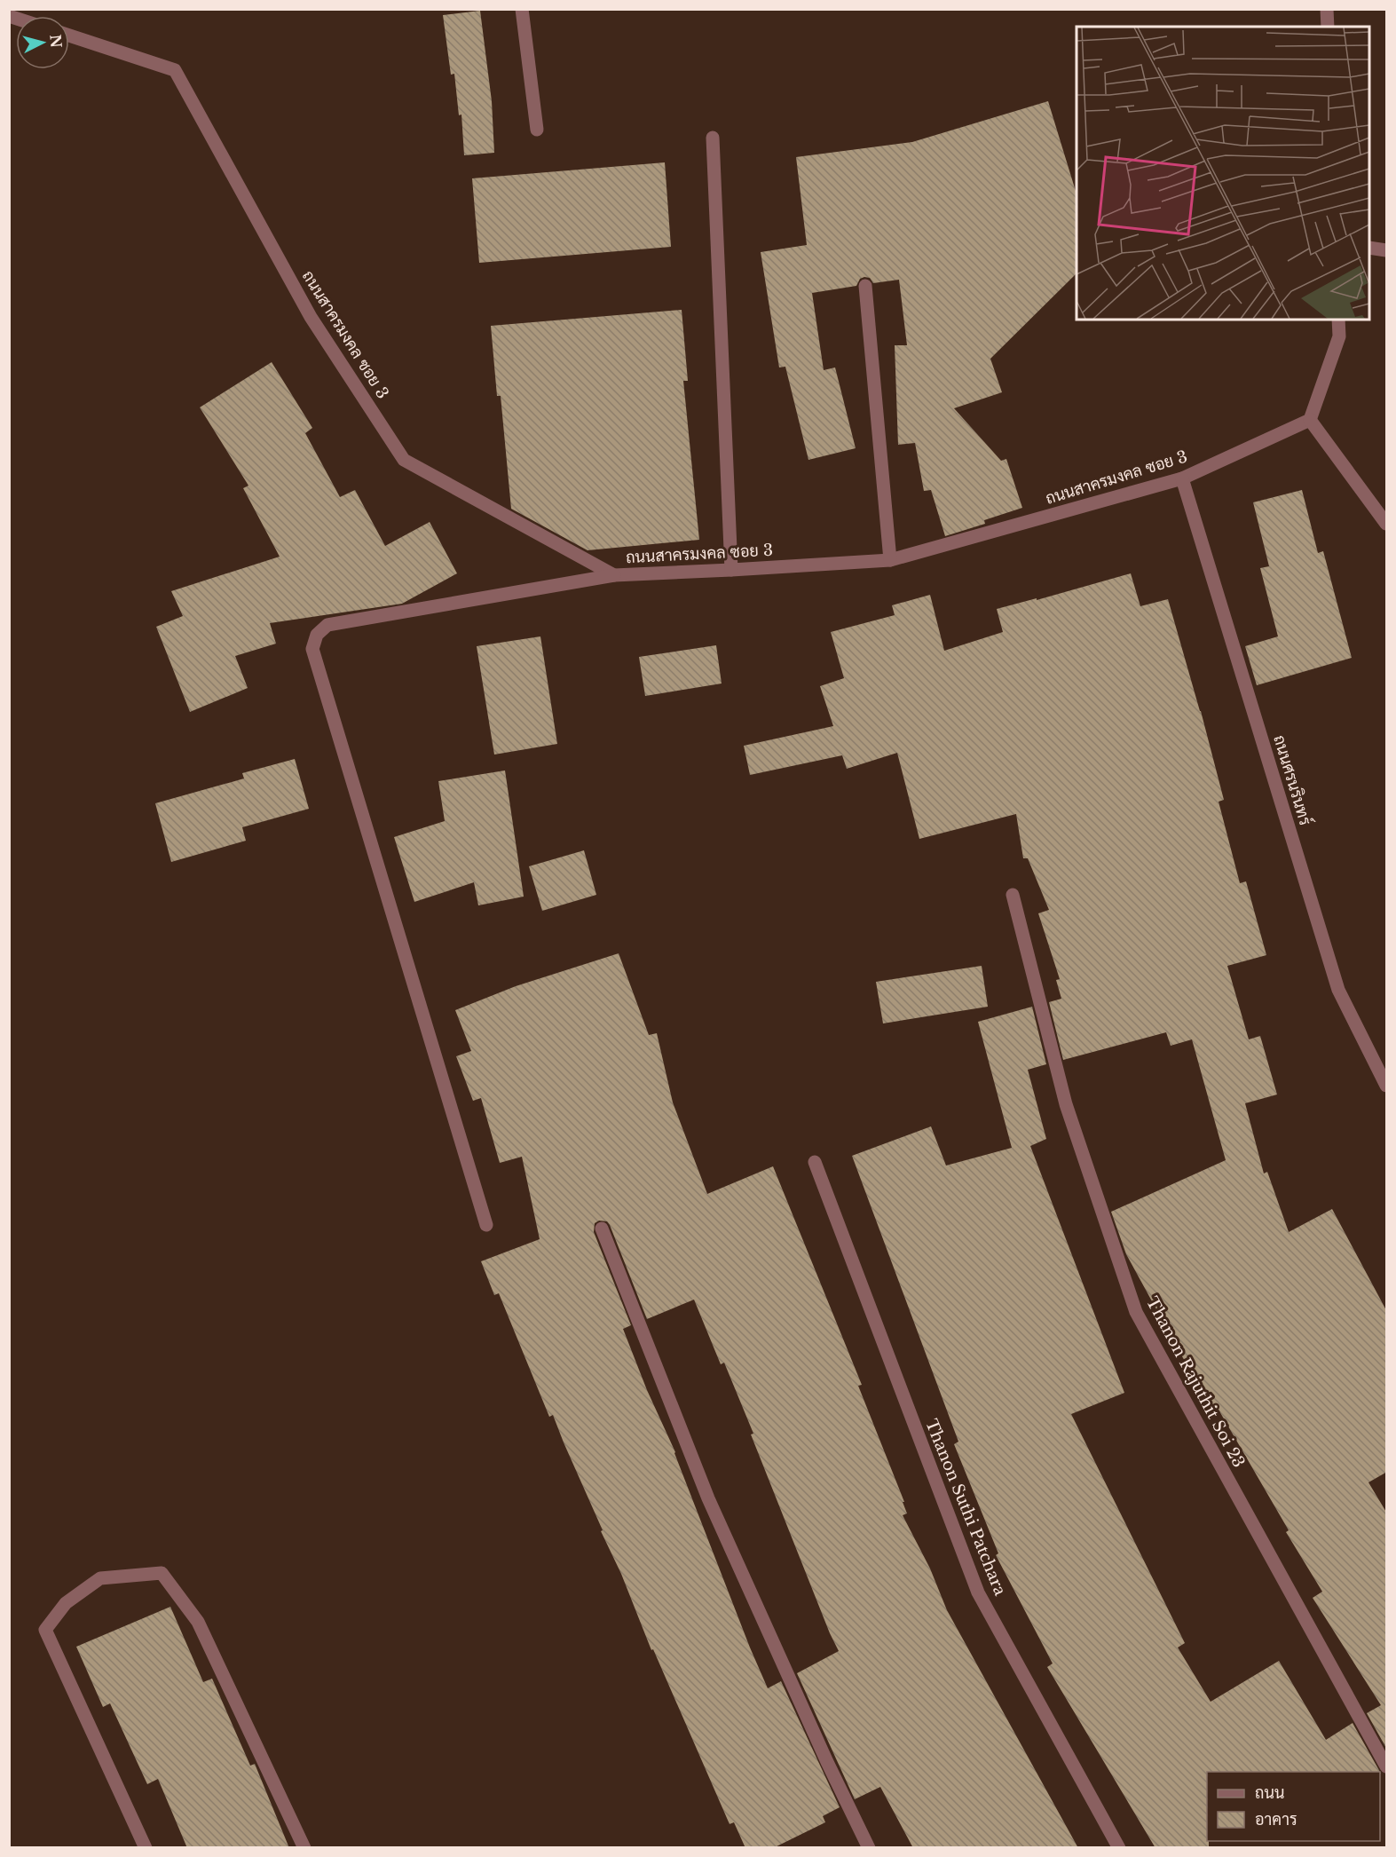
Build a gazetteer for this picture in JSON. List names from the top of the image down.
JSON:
{
  "streets": {
    "street": [
      "ถนนสาครมงคล ซอย 3",
      "ถนนศรนรินทร์",
      "Thanon Rajuthit Soi 23",
      "Thanon Suthi Patchara"
    ]
  },
  "crossings": [
    ["ถนนสาครมงคล ซอย 3", "ถนนศรนรินทร์"]
  ],
  "legend": ["ถนน", "อาคาร"],
  "north": "right"
}
